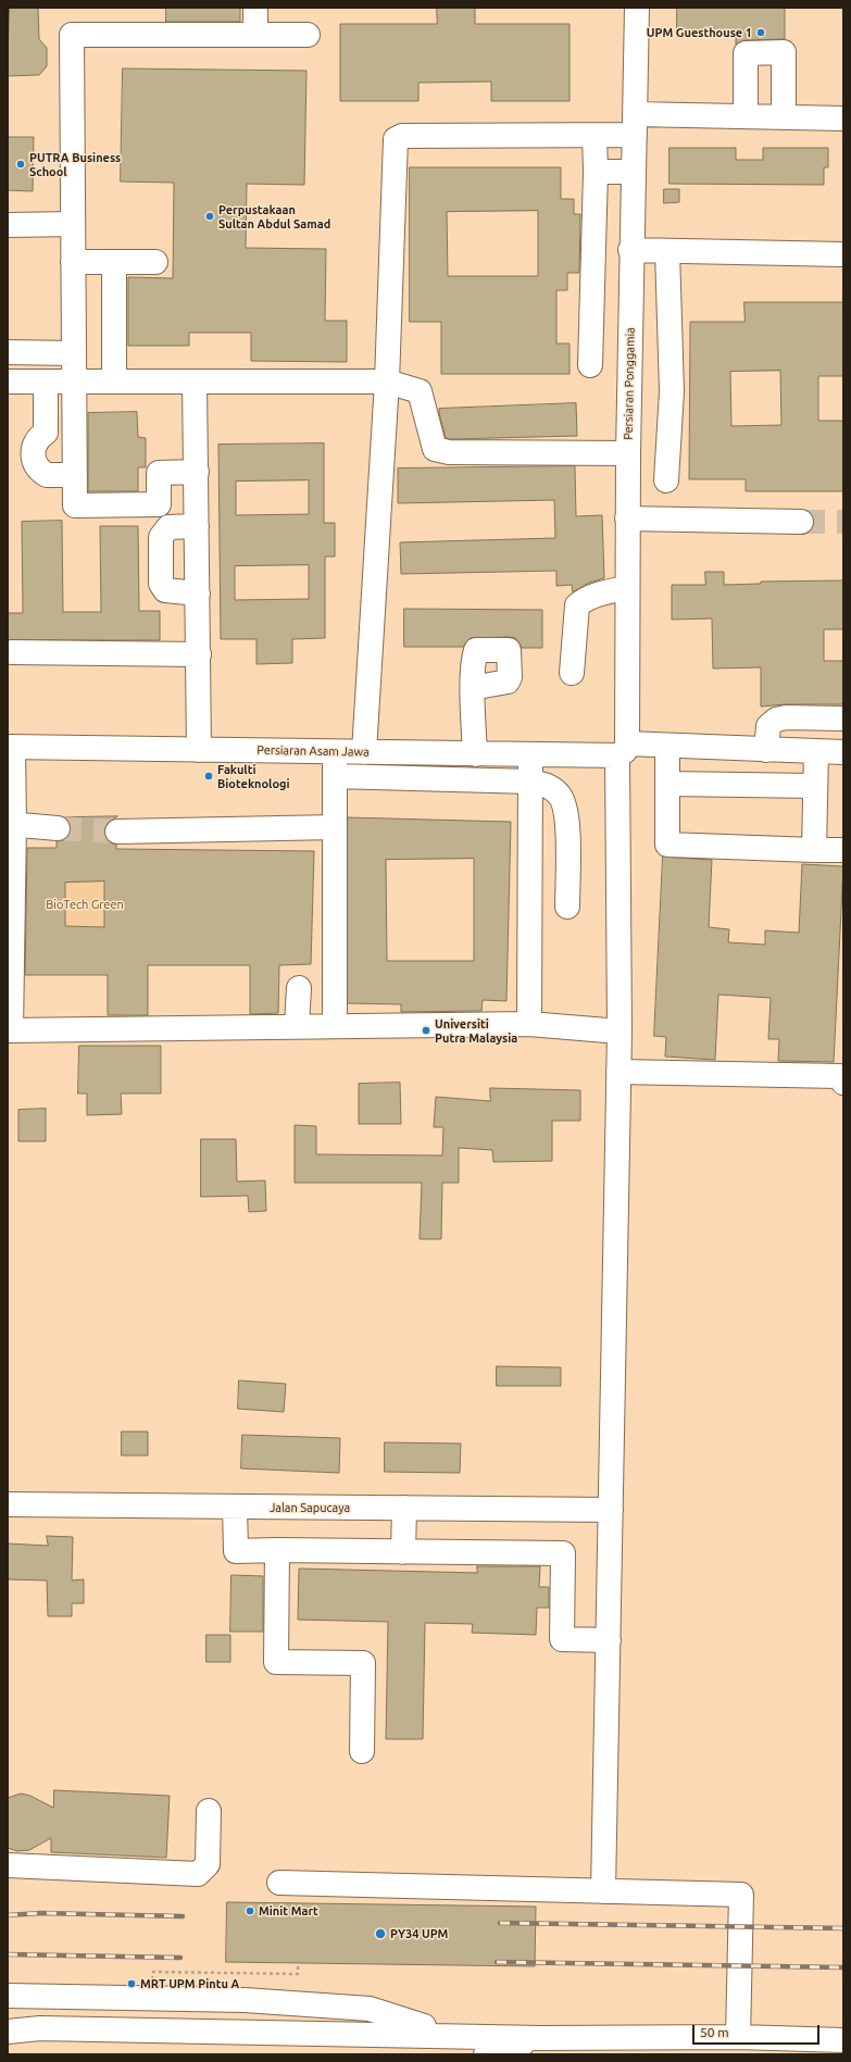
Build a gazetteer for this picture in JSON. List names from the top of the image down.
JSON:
{
  "streets": {
    "street": ["Persiaran Ponggamia", "Persiaran Asam Jawa", "Jalan Sapucaya"]
  },
  "crossings": [
    ["Persiaran Ponggamia", "Persiaran Asam Jawa"],
    ["Persiaran Ponggamia", "Jalan Sapucaya"]
  ],
  "parks": ["BioTech Green"],
  "places": [
    "UPM Guesthouse 1",
    "PUTRA Business School",
    "Perpustakaan Sultan Abdul Samad",
    "Fakulti Bioteknologi",
    "Universiti Putra Malaysia",
    "Minit Mart",
    "PY34 UPM",
    "MRT UPM Pintu A"
  ],
  "scale_bar": "50 m"
}
